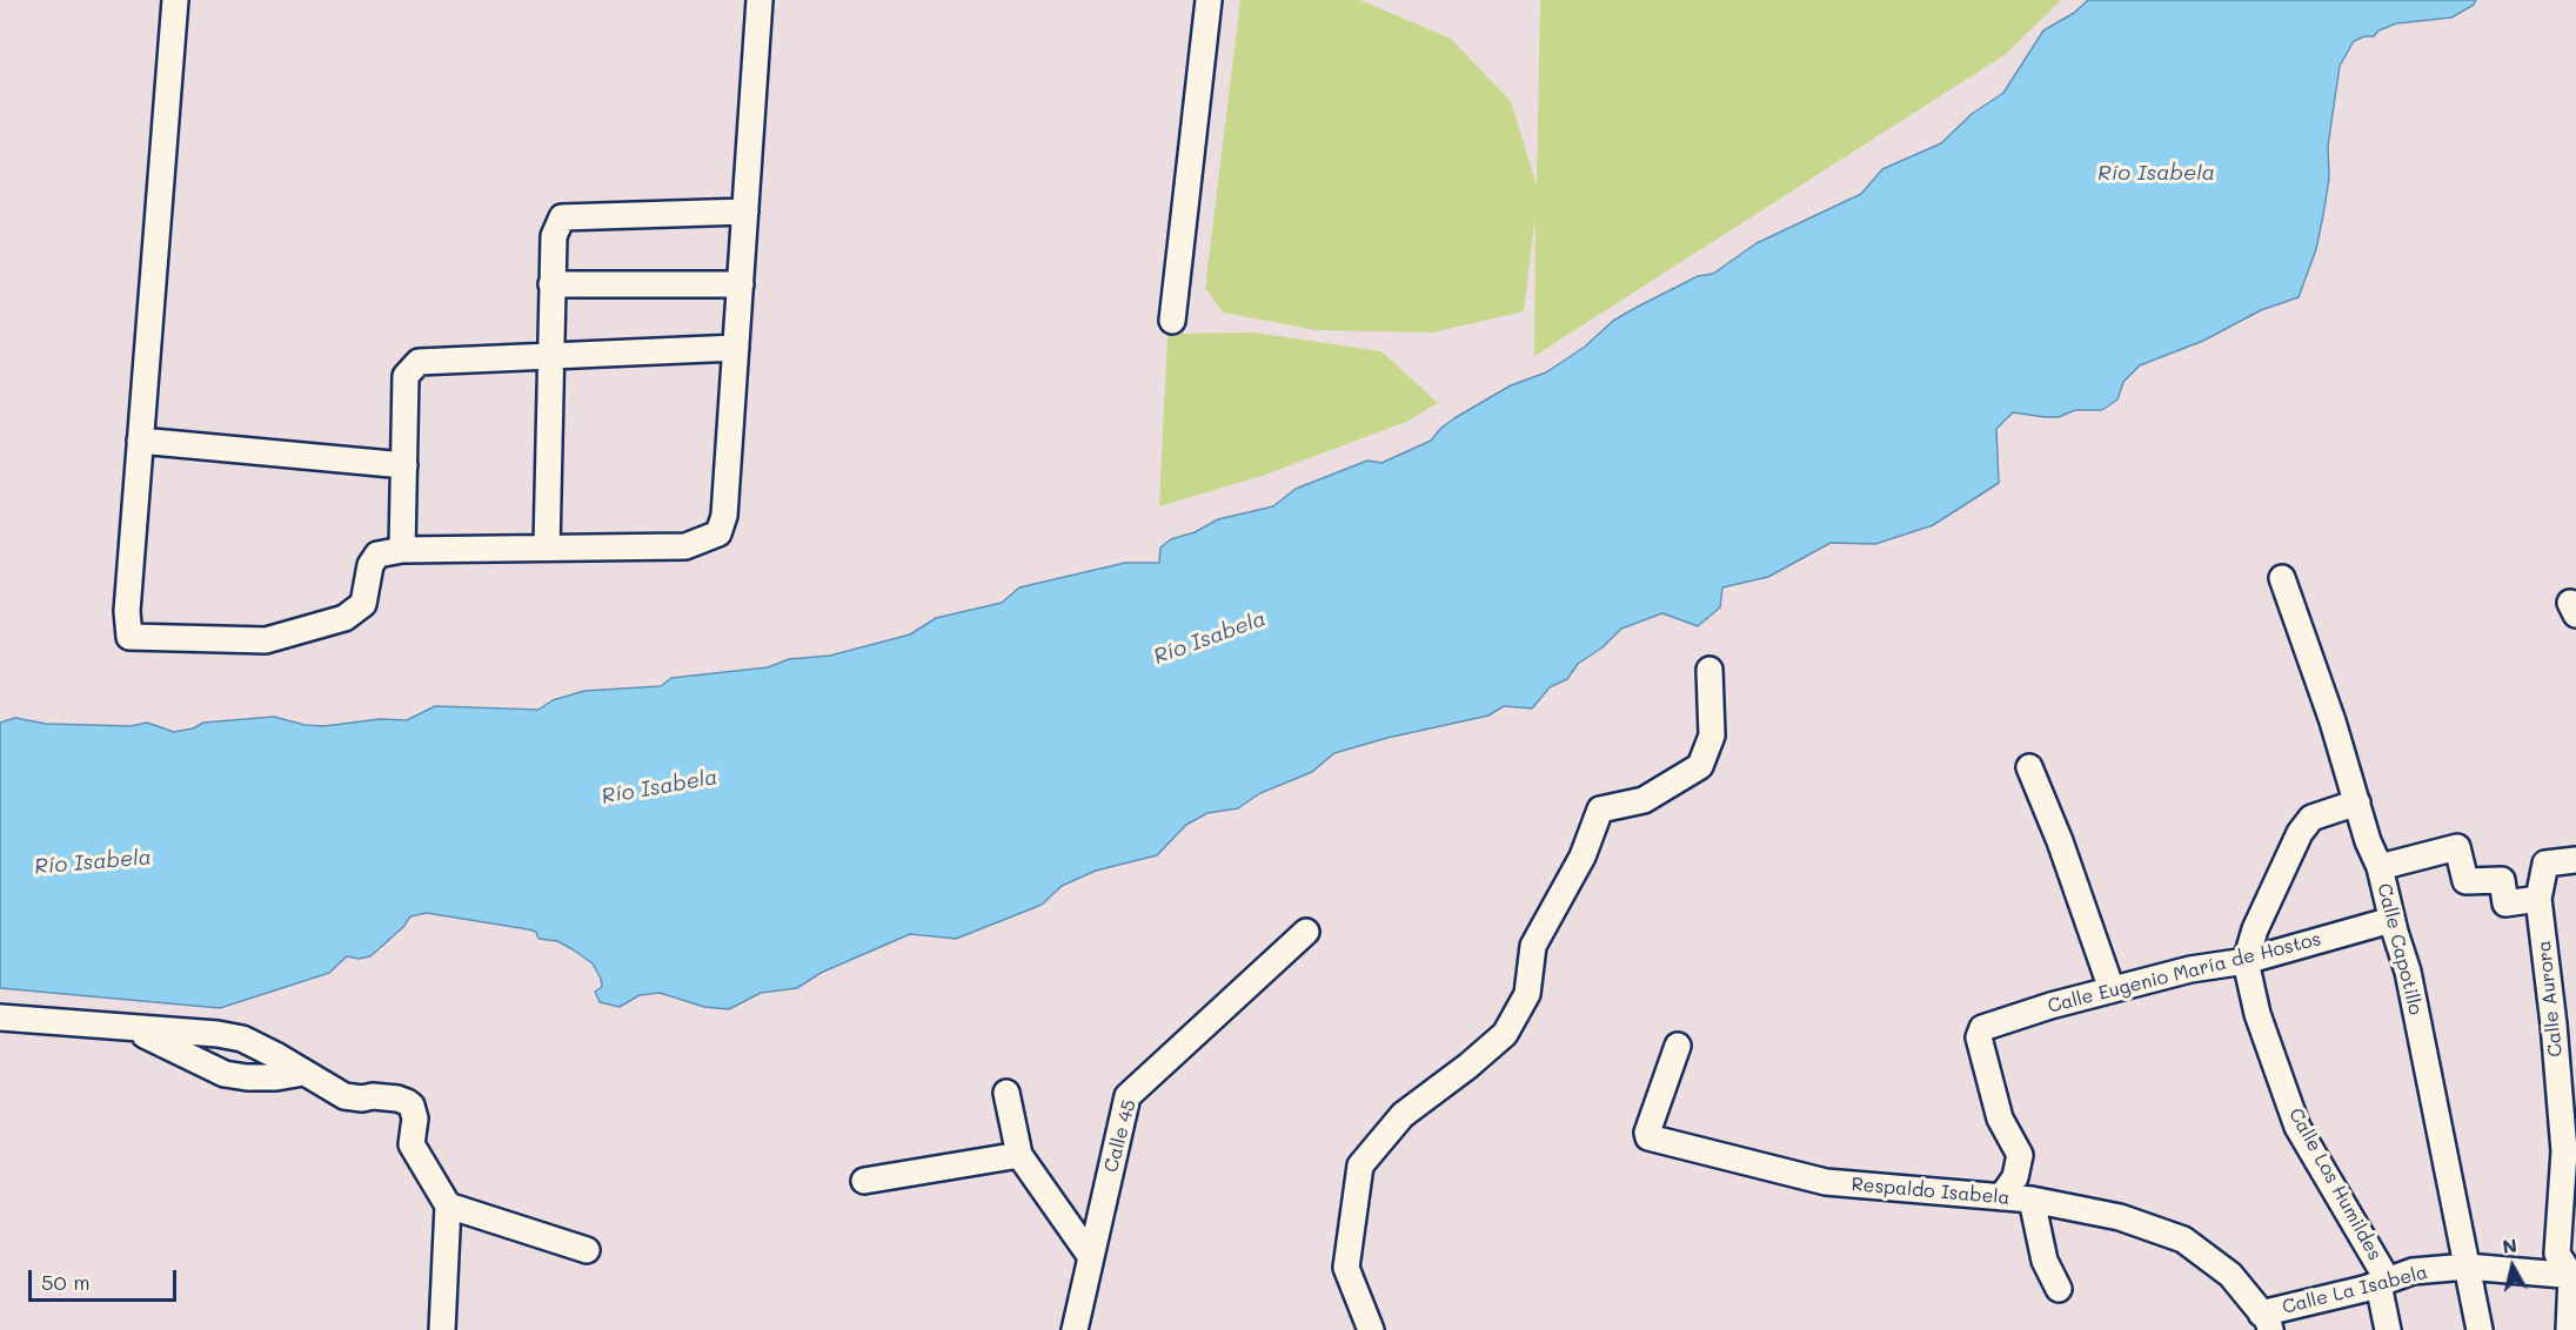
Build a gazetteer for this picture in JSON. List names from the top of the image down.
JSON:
{
  "streets": {
    "street": [
      "Calle Capotillo",
      "Calle Eugenio María de Hostos",
      "Calle Aurora",
      "Calle 45",
      "Calle Los Humildes",
      "Respaldo Isabela",
      "Calle La Isabela"
    ]
  },
  "crossings": [
    ["Calle Capotillo", "Calle Eugenio María de Hostos"],
    ["Calle Capotillo", "Calle Los Humildes"],
    ["Calle Capotillo", "Calle La Isabela"],
    ["Calle Eugenio María de Hostos", "Calle Los Humildes"],
    ["Calle Eugenio María de Hostos", "Respaldo Isabela"],
    ["Calle Aurora", "Calle La Isabela"],
    ["Calle Los Humildes", "Calle La Isabela"],
    ["Respaldo Isabela", "Calle La Isabela"]
  ],
  "water": ["Río Isabela"],
  "scale_bar": "50 m",
  "north": "top"
}
